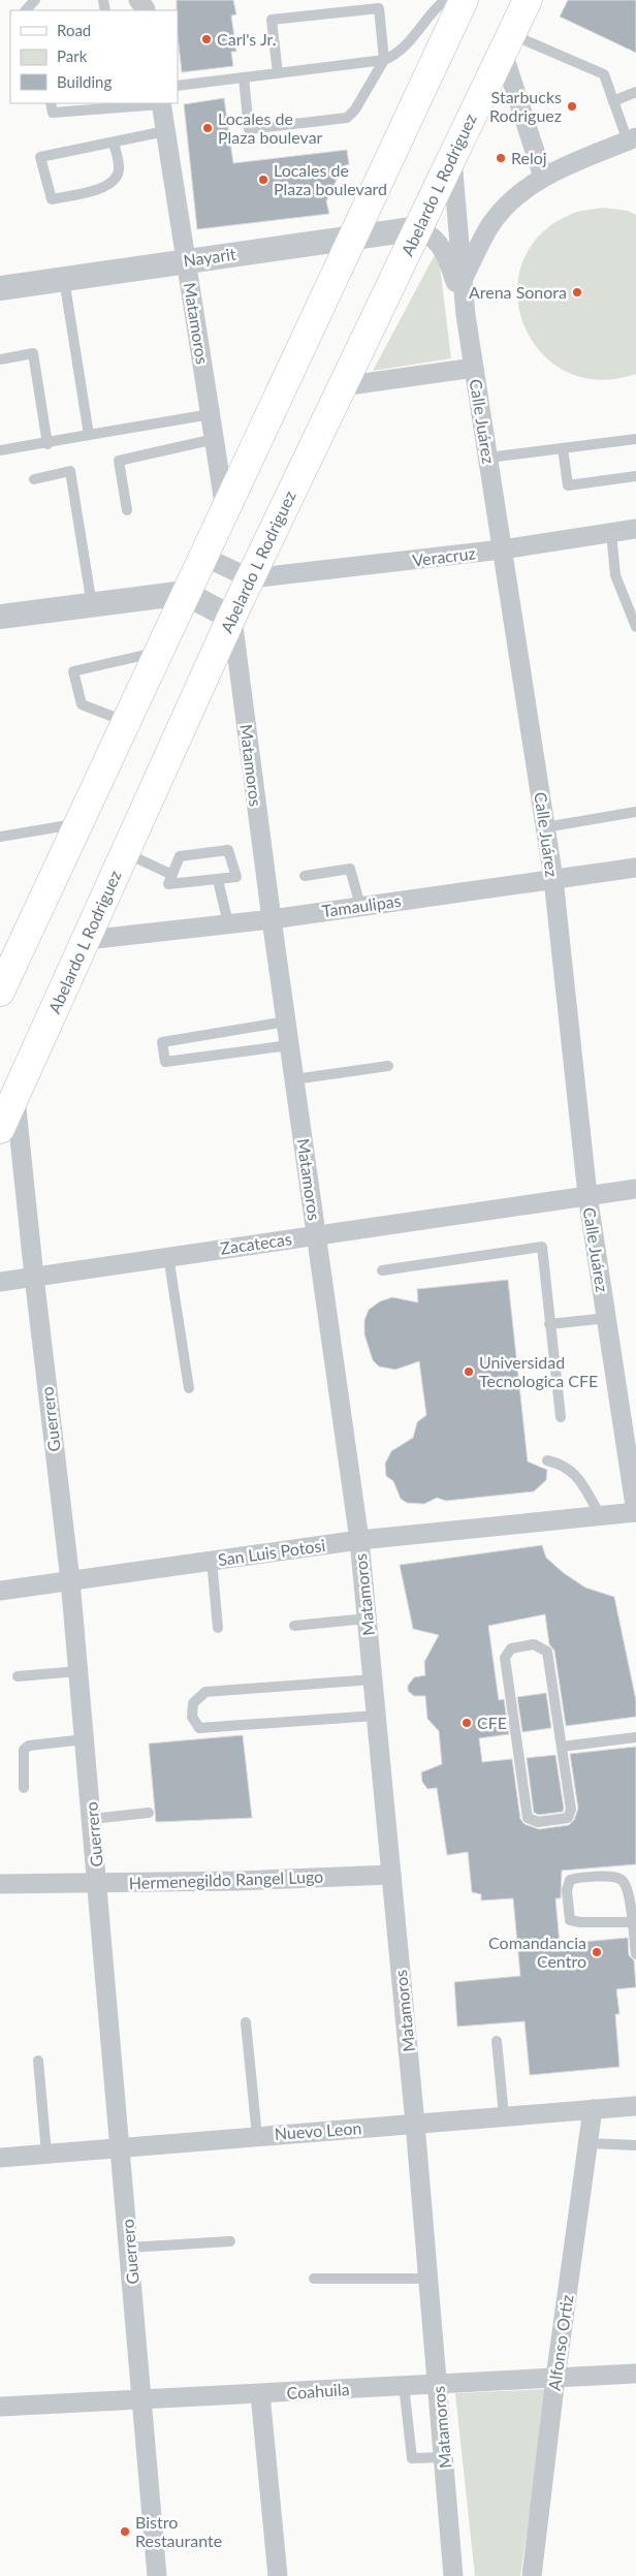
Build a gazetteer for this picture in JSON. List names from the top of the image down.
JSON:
{
  "streets": {
    "main road": ["Abelardo L Rodriguez"],
    "street": [
      "Nayarit",
      "Matamoros",
      "Calle Juárez",
      "Veracruz",
      "Tamaulipas",
      "Zacatecas",
      "Guerrero",
      "San Luis Potosi",
      "Hermenegildo Rangel Lugo",
      "Nuevo Leon",
      "Alfonso Ortiz",
      "Coahuila"
    ]
  },
  "crossings": [
    ["Abelardo L Rodriguez", "Nayarit"],
    ["Abelardo L Rodriguez", "Matamoros"],
    ["Abelardo L Rodriguez", "Calle Juárez"],
    ["Abelardo L Rodriguez", "Veracruz"],
    ["Abelardo L Rodriguez", "Tamaulipas"],
    ["Abelardo L Rodriguez", "Guerrero"],
    ["Nayarit", "Matamoros"],
    ["Matamoros", "Tamaulipas"],
    ["Matamoros", "Zacatecas"],
    ["Matamoros", "San Luis Potosi"],
    ["Matamoros", "Hermenegildo Rangel Lugo"],
    ["Matamoros", "Nuevo Leon"],
    ["Matamoros", "Coahuila"],
    ["Calle Juárez", "Veracruz"],
    ["Calle Juárez", "Tamaulipas"],
    ["Calle Juárez", "Zacatecas"],
    ["Calle Juárez", "San Luis Potosi"],
    ["Zacatecas", "Guerrero"],
    ["Guerrero", "San Luis Potosi"],
    ["Guerrero", "Hermenegildo Rangel Lugo"],
    ["Guerrero", "Nuevo Leon"],
    ["Guerrero", "Coahuila"],
    ["Nuevo Leon", "Alfonso Ortiz"],
    ["Alfonso Ortiz", "Coahuila"]
  ],
  "places": [
    "Carl's Jr.",
    "Starbucks Rodriguez",
    "Locales de Plaza boulevar",
    "Reloj",
    "Locales de Plaza boulevard",
    "Arena Sonora",
    "Universidad Tecnologica CFE",
    "CFE",
    "Comandancia Centro",
    "Bistro Restaurante"
  ],
  "legend": ["Road", "Park", "Building"]
}
